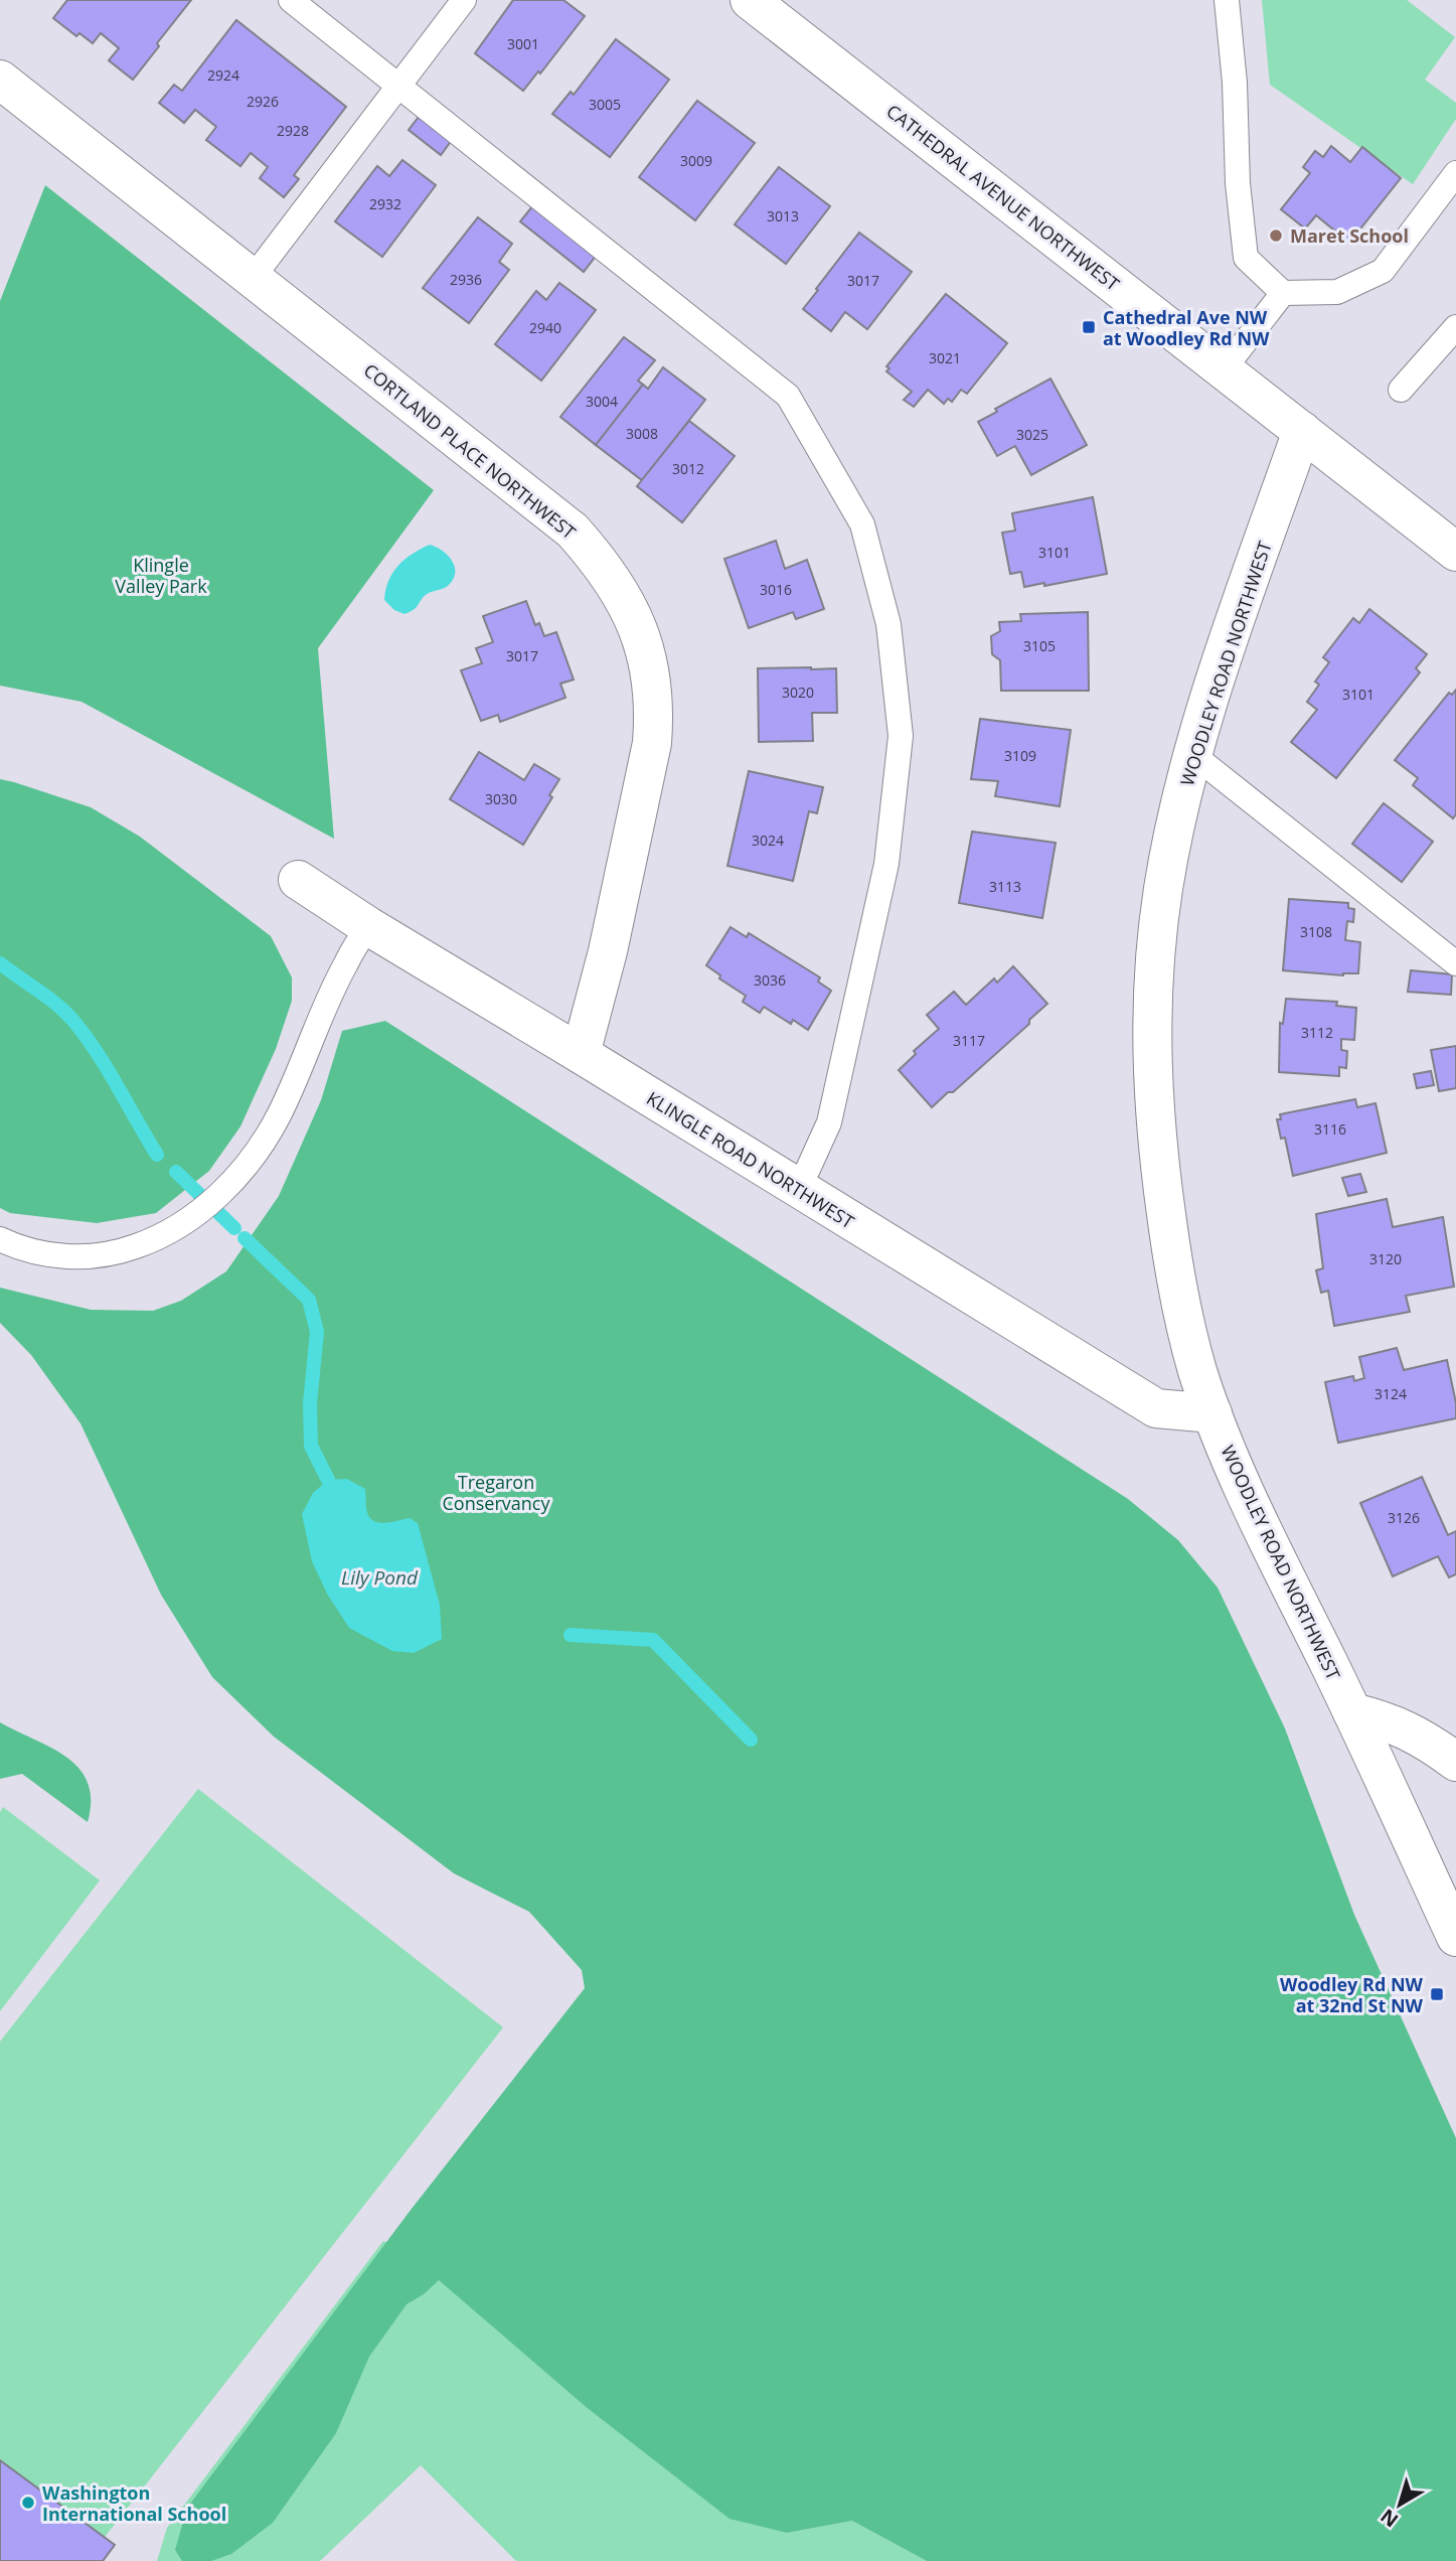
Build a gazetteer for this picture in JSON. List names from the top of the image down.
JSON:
{
  "streets": {
    "street": [
      "CATHEDRAL AVENUE NORTHWEST",
      "CORTLAND PLACE NORTHWEST",
      "WOODLEY ROAD NORTHWEST",
      "KLINGLE ROAD NORTHWEST"
    ]
  },
  "crossings": [
    ["CATHEDRAL AVENUE NORTHWEST", "WOODLEY ROAD NORTHWEST"],
    ["CORTLAND PLACE NORTHWEST", "KLINGLE ROAD NORTHWEST"],
    ["WOODLEY ROAD NORTHWEST", "KLINGLE ROAD NORTHWEST"]
  ],
  "water": ["Lily Pond"],
  "parks": ["Klingle Valley Park", "Tregaron Conservancy"],
  "places": {
    "other": ["Maret School", "Washington International School"],
    "transit": ["Cathedral Ave NW at Woodley Rd NW", "Woodley Rd NW at 32nd St NW"]
  },
  "house_numbers": [
    "3001",
    "2924",
    "2926",
    "3005",
    "2928",
    "3009",
    "2932",
    "3013",
    "2936",
    "3017",
    "2940",
    "3021",
    "3004",
    "3008",
    "3025",
    "3012",
    "3101",
    "3016",
    "3105",
    "3017",
    "3020",
    "3101",
    "3109",
    "3030",
    "3024",
    "3113",
    "3108",
    "3036",
    "3112",
    "3117",
    "3116",
    "3120",
    "3124",
    "3126"
  ],
  "north": "bottom left"
}
